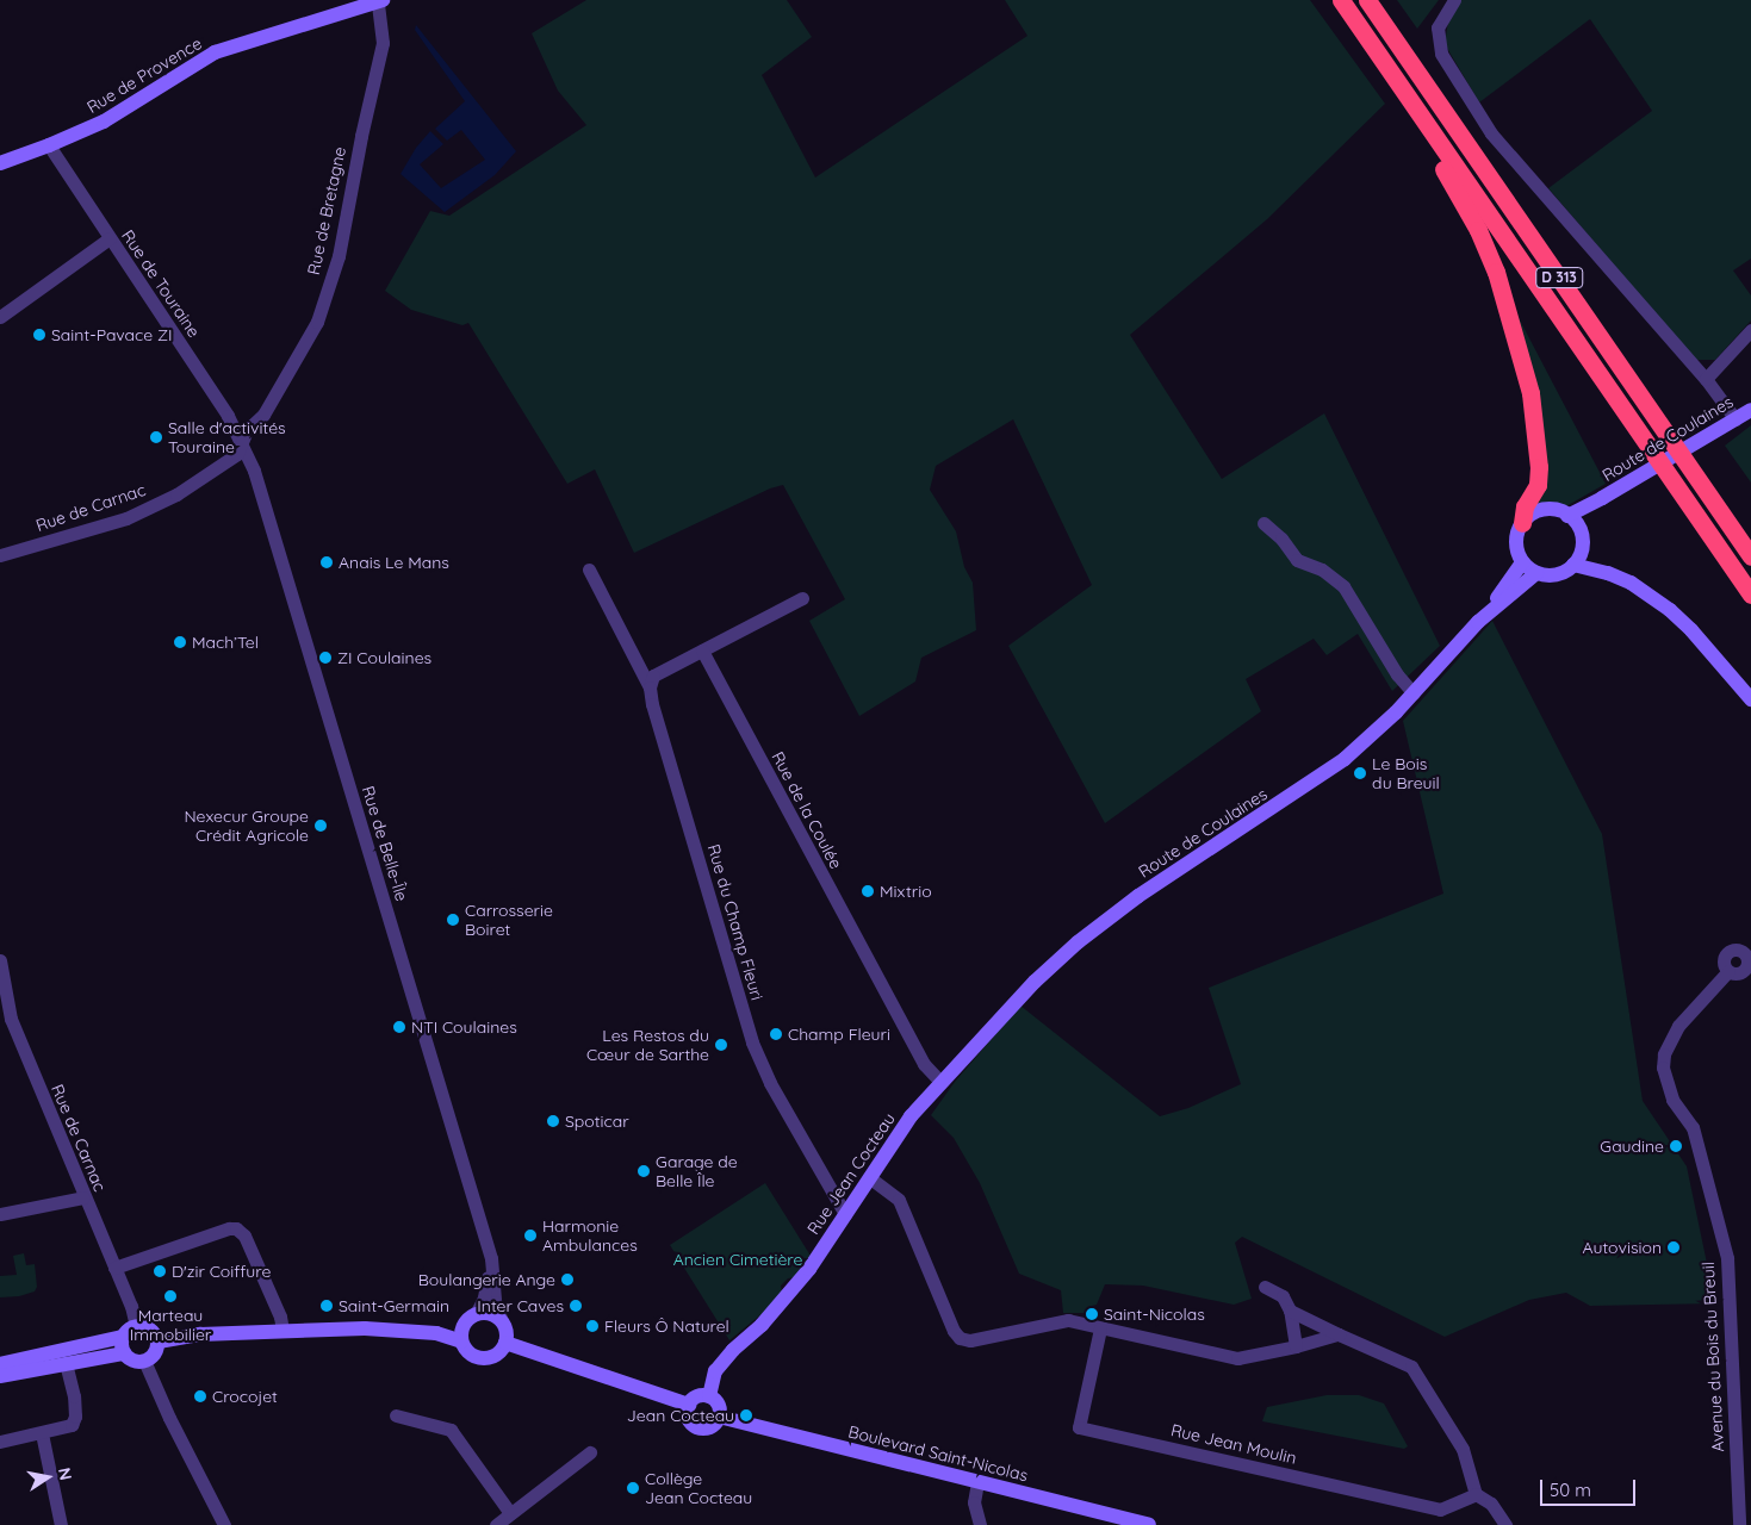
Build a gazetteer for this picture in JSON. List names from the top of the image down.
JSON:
{
  "streets": {
    "highway": ["D 313"],
    "street": [
      "Rue de Provence",
      "Rue de Bretagne",
      "Rue de Touraine",
      "Route de Coulaines",
      "Rue de Carnac",
      "Rue de la Coulée",
      "Rue de Belle-Île",
      "Rue du Champ Fleuri",
      "Rue Jean Cocteau",
      "Avenue du Bois du Breuil",
      "Rue Jean Moulin",
      "Boulevard Saint-Nicolas"
    ]
  },
  "crossings": [
    ["Rue de Provence", "Rue de Bretagne"],
    ["Rue de Provence", "Rue de Touraine"],
    ["Rue de Bretagne", "Rue de Touraine"],
    ["Rue de Bretagne", "Rue de Carnac"],
    ["Rue de Bretagne", "Rue de Belle-Île"],
    ["Rue de Touraine", "Rue de Carnac"],
    ["Rue de Touraine", "Rue de Belle-Île"],
    ["Route de Coulaines", "Rue de la Coulée"],
    ["Route de Coulaines", "Rue Jean Cocteau"],
    ["Rue de Carnac", "Rue de Belle-Île"],
    ["Rue de la Coulée", "Rue Jean Cocteau"],
    ["Rue du Champ Fleuri", "Rue Jean Cocteau"],
    ["Rue Jean Cocteau", "Boulevard Saint-Nicolas"]
  ],
  "parks": ["Ancien Cimetière"],
  "places": [
    "Saint-Pavace ZI",
    "Salle d'activités Touraine",
    "Anais Le Mans",
    "Mach’Tel",
    "ZI Coulaines",
    "Le Bois du Breuil",
    "Nexecur Groupe Crédit Agricole",
    "Mixtrio",
    "Carrosserie Boiret",
    "NTI Coulaines",
    "Champ Fleuri",
    "Les Restos du Cœur de Sarthe",
    "Spoticar",
    "Gaudine",
    "Garage de Belle Île",
    "Harmonie Ambulances",
    "Autovision",
    "D'zir Coiffure",
    "Boulangerie Ange",
    "Marteau Immobilier",
    "Saint-Germain",
    "Inter Caves",
    "Saint-Nicolas",
    "Fleurs Ô Naturel",
    "Crocojet",
    "Jean Cocteau",
    "Collège Jean Cocteau"
  ],
  "scale_bar": "50 m",
  "north": "right"
}
